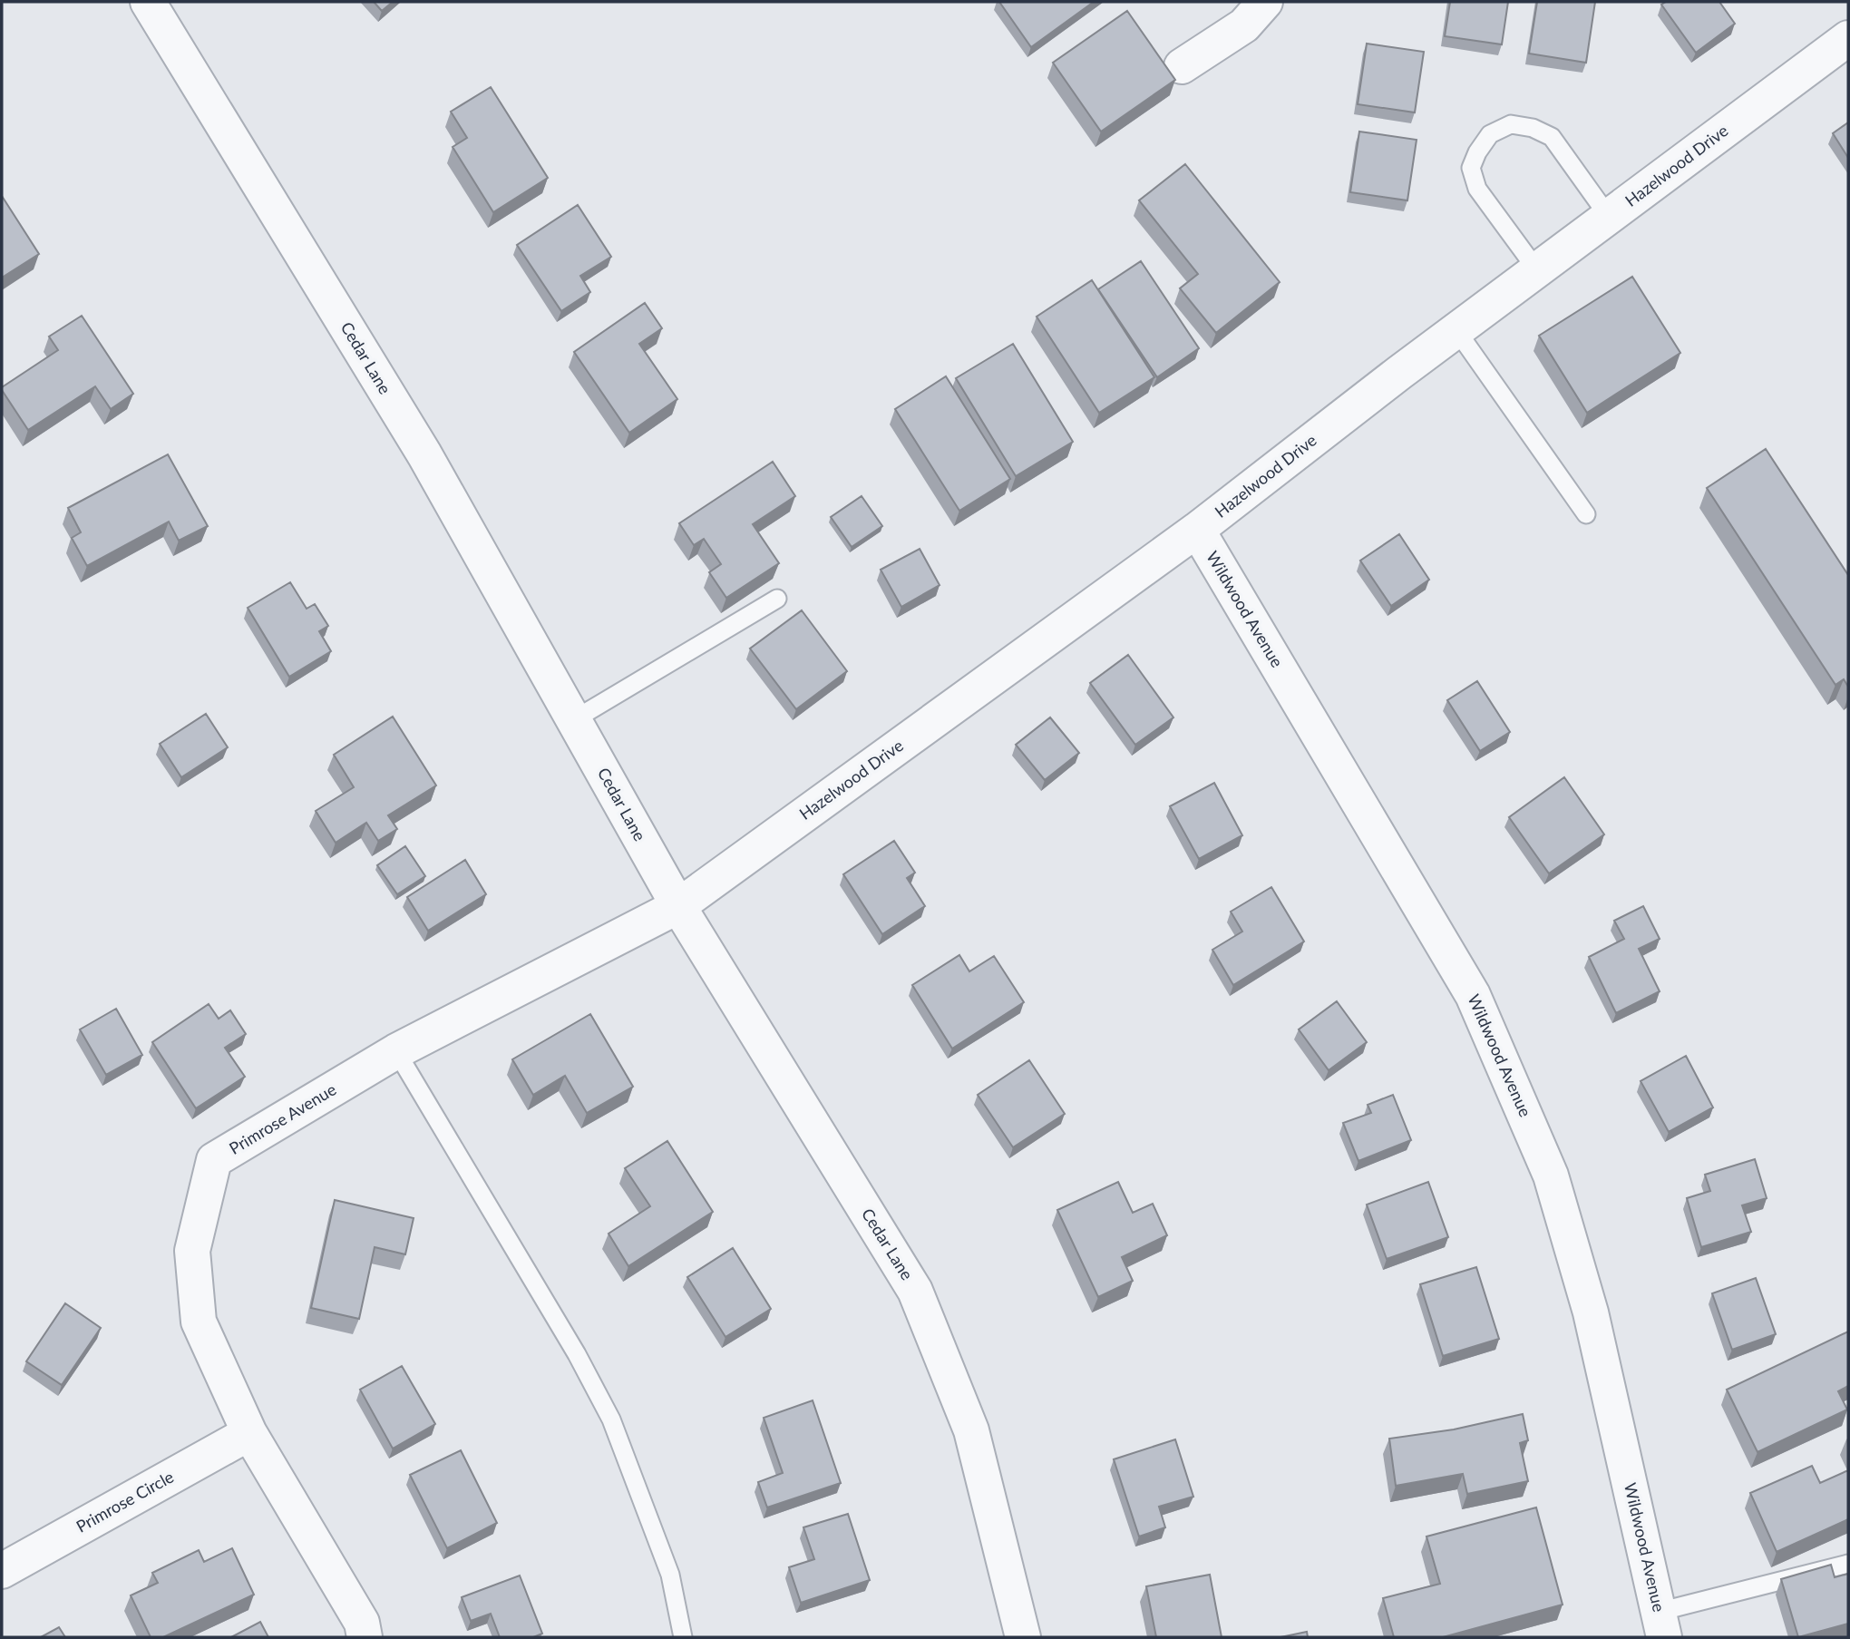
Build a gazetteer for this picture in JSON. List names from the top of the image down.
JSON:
{
  "streets": {
    "street": [
      "Hazelwood Drive",
      "Cedar Lane",
      "Wildwood Avenue",
      "Primrose Avenue",
      "Primrose Circle"
    ]
  },
  "crossings": [
    ["Hazelwood Drive", "Cedar Lane"],
    ["Hazelwood Drive", "Wildwood Avenue"],
    ["Hazelwood Drive", "Primrose Avenue"],
    ["Cedar Lane", "Primrose Avenue"],
    ["Primrose Avenue", "Primrose Circle"]
  ]
}
